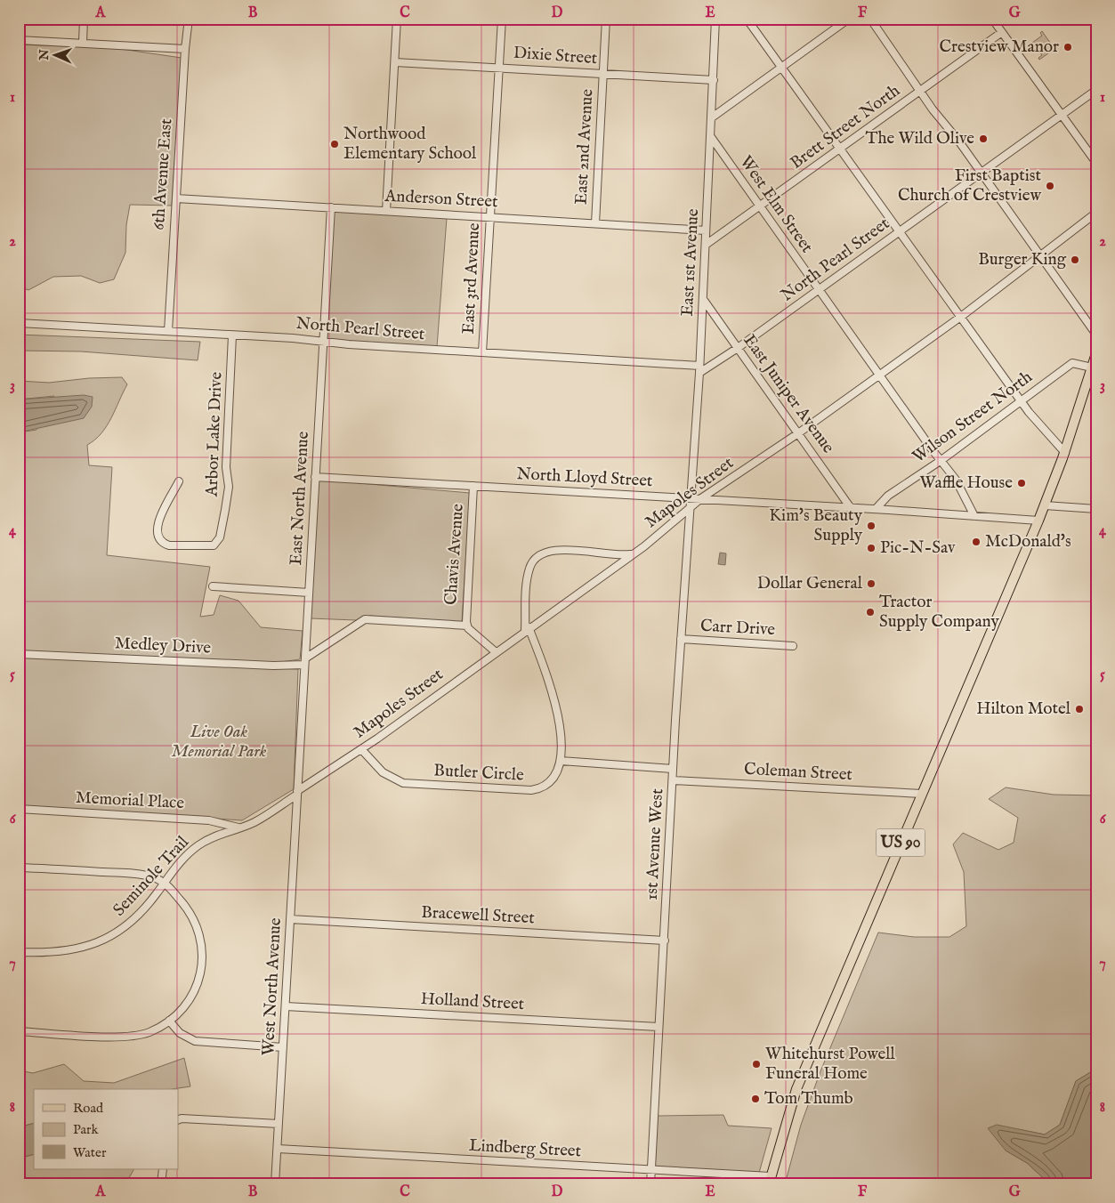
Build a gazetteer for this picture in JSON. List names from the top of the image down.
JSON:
{
  "streets": {
    "main road": ["US 90"],
    "street": [
      "Dixie Street",
      "Brett Street North",
      "East 2nd Avenue",
      "6th Avenue East",
      "Anderson Street",
      "West Elm Street",
      "North Pearl Street",
      "East 1st Avenue",
      "East 3rd Avenue",
      "East Juniper Avenue",
      "Wilson Street North",
      "Arbor Lake Drive",
      "North Lloyd Street",
      "Mapoles Street",
      "East North Avenue",
      "Chavis Avenue",
      "Carr Drive",
      "Medley Drive",
      "Coleman Street",
      "Butler Circle",
      "Memorial Place",
      "1st Avenue West",
      "Seminole Trail",
      "Bracewell Street",
      "West North Avenue",
      "Holland Street",
      "Lindberg Street"
    ]
  },
  "crossings": [
    ["Dixie Street", "East 2nd Avenue"],
    ["Dixie Street", "East 1st Avenue"],
    ["Dixie Street", "East 3rd Avenue"],
    ["Brett Street North", "West Elm Street"],
    ["Brett Street North", "East 1st Avenue"],
    ["East 2nd Avenue", "Anderson Street"],
    ["6th Avenue East", "Anderson Street"],
    ["6th Avenue East", "North Pearl Street"],
    ["Anderson Street", "East 1st Avenue"],
    ["Anderson Street", "East 3rd Avenue"],
    ["Anderson Street", "East North Avenue"],
    ["West Elm Street", "North Pearl Street"],
    ["West Elm Street", "East 1st Avenue"],
    ["West Elm Street", "Wilson Street North"],
    ["West Elm Street", "North Lloyd Street"],
    ["West Elm Street", "Mapoles Street"],
    ["North Pearl Street", "East 1st Avenue"],
    ["North Pearl Street", "East 3rd Avenue"],
    ["North Pearl Street", "East Juniper Avenue"],
    ["North Pearl Street", "Arbor Lake Drive"],
    ["North Pearl Street", "East North Avenue"],
    ["East 1st Avenue", "East Juniper Avenue"],
    ["East 1st Avenue", "North Lloyd Street"],
    ["East 1st Avenue", "Mapoles Street"],
    ["East 1st Avenue", "1st Avenue West"],
    ["East Juniper Avenue", "North Lloyd Street"],
    ["East Juniper Avenue", "Mapoles Street"],
    ["Wilson Street North", "North Lloyd Street"],
    ["Wilson Street North", "US 90"],
    ["North Lloyd Street", "Mapoles Street"],
    ["North Lloyd Street", "East North Avenue"],
    ["North Lloyd Street", "Chavis Avenue"],
    ["North Lloyd Street", "US 90"],
    ["Mapoles Street", "East North Avenue"],
    ["Mapoles Street", "Butler Circle"],
    ["Mapoles Street", "1st Avenue West"],
    ["Mapoles Street", "Seminole Trail"],
    ["Mapoles Street", "West North Avenue"],
    ["East North Avenue", "Medley Drive"],
    ["East North Avenue", "Seminole Trail"],
    ["East North Avenue", "West North Avenue"],
    ["Carr Drive", "1st Avenue West"],
    ["Coleman Street", "US 90"],
    ["Coleman Street", "1st Avenue West"],
    ["Memorial Place", "Seminole Trail"],
    ["US 90", "Lindberg Street"],
    ["1st Avenue West", "Bracewell Street"],
    ["1st Avenue West", "Holland Street"],
    ["1st Avenue West", "Lindberg Street"],
    ["Seminole Trail", "West North Avenue"],
    ["Bracewell Street", "West North Avenue"],
    ["West North Avenue", "Holland Street"],
    ["West North Avenue", "Lindberg Street"]
  ],
  "parks": ["Live Oak Memorial Park"],
  "places": [
    "Crestview Manor",
    "The Wild Olive",
    "Northwood Elementary School",
    "First Baptist Church of Crestview",
    "Burger King",
    "Waffle House",
    "Kim's Beauty Supply",
    "McDonald's",
    "Pic-N-Sav",
    "Dollar General",
    "Tractor Supply Company",
    "Hilton Motel",
    "Whitehurst Powell Funeral Home",
    "Tom Thumb"
  ],
  "legend": ["Road", "Park", "Water"],
  "north": "left",
  "grid": {
    "columns": [
      "A",
      "B",
      "C",
      "D",
      "E",
      "F",
      "G"
    ],
    "rows": [
      "1",
      "2",
      "3",
      "4",
      "5",
      "6",
      "7",
      "8"
    ]
  }
}
